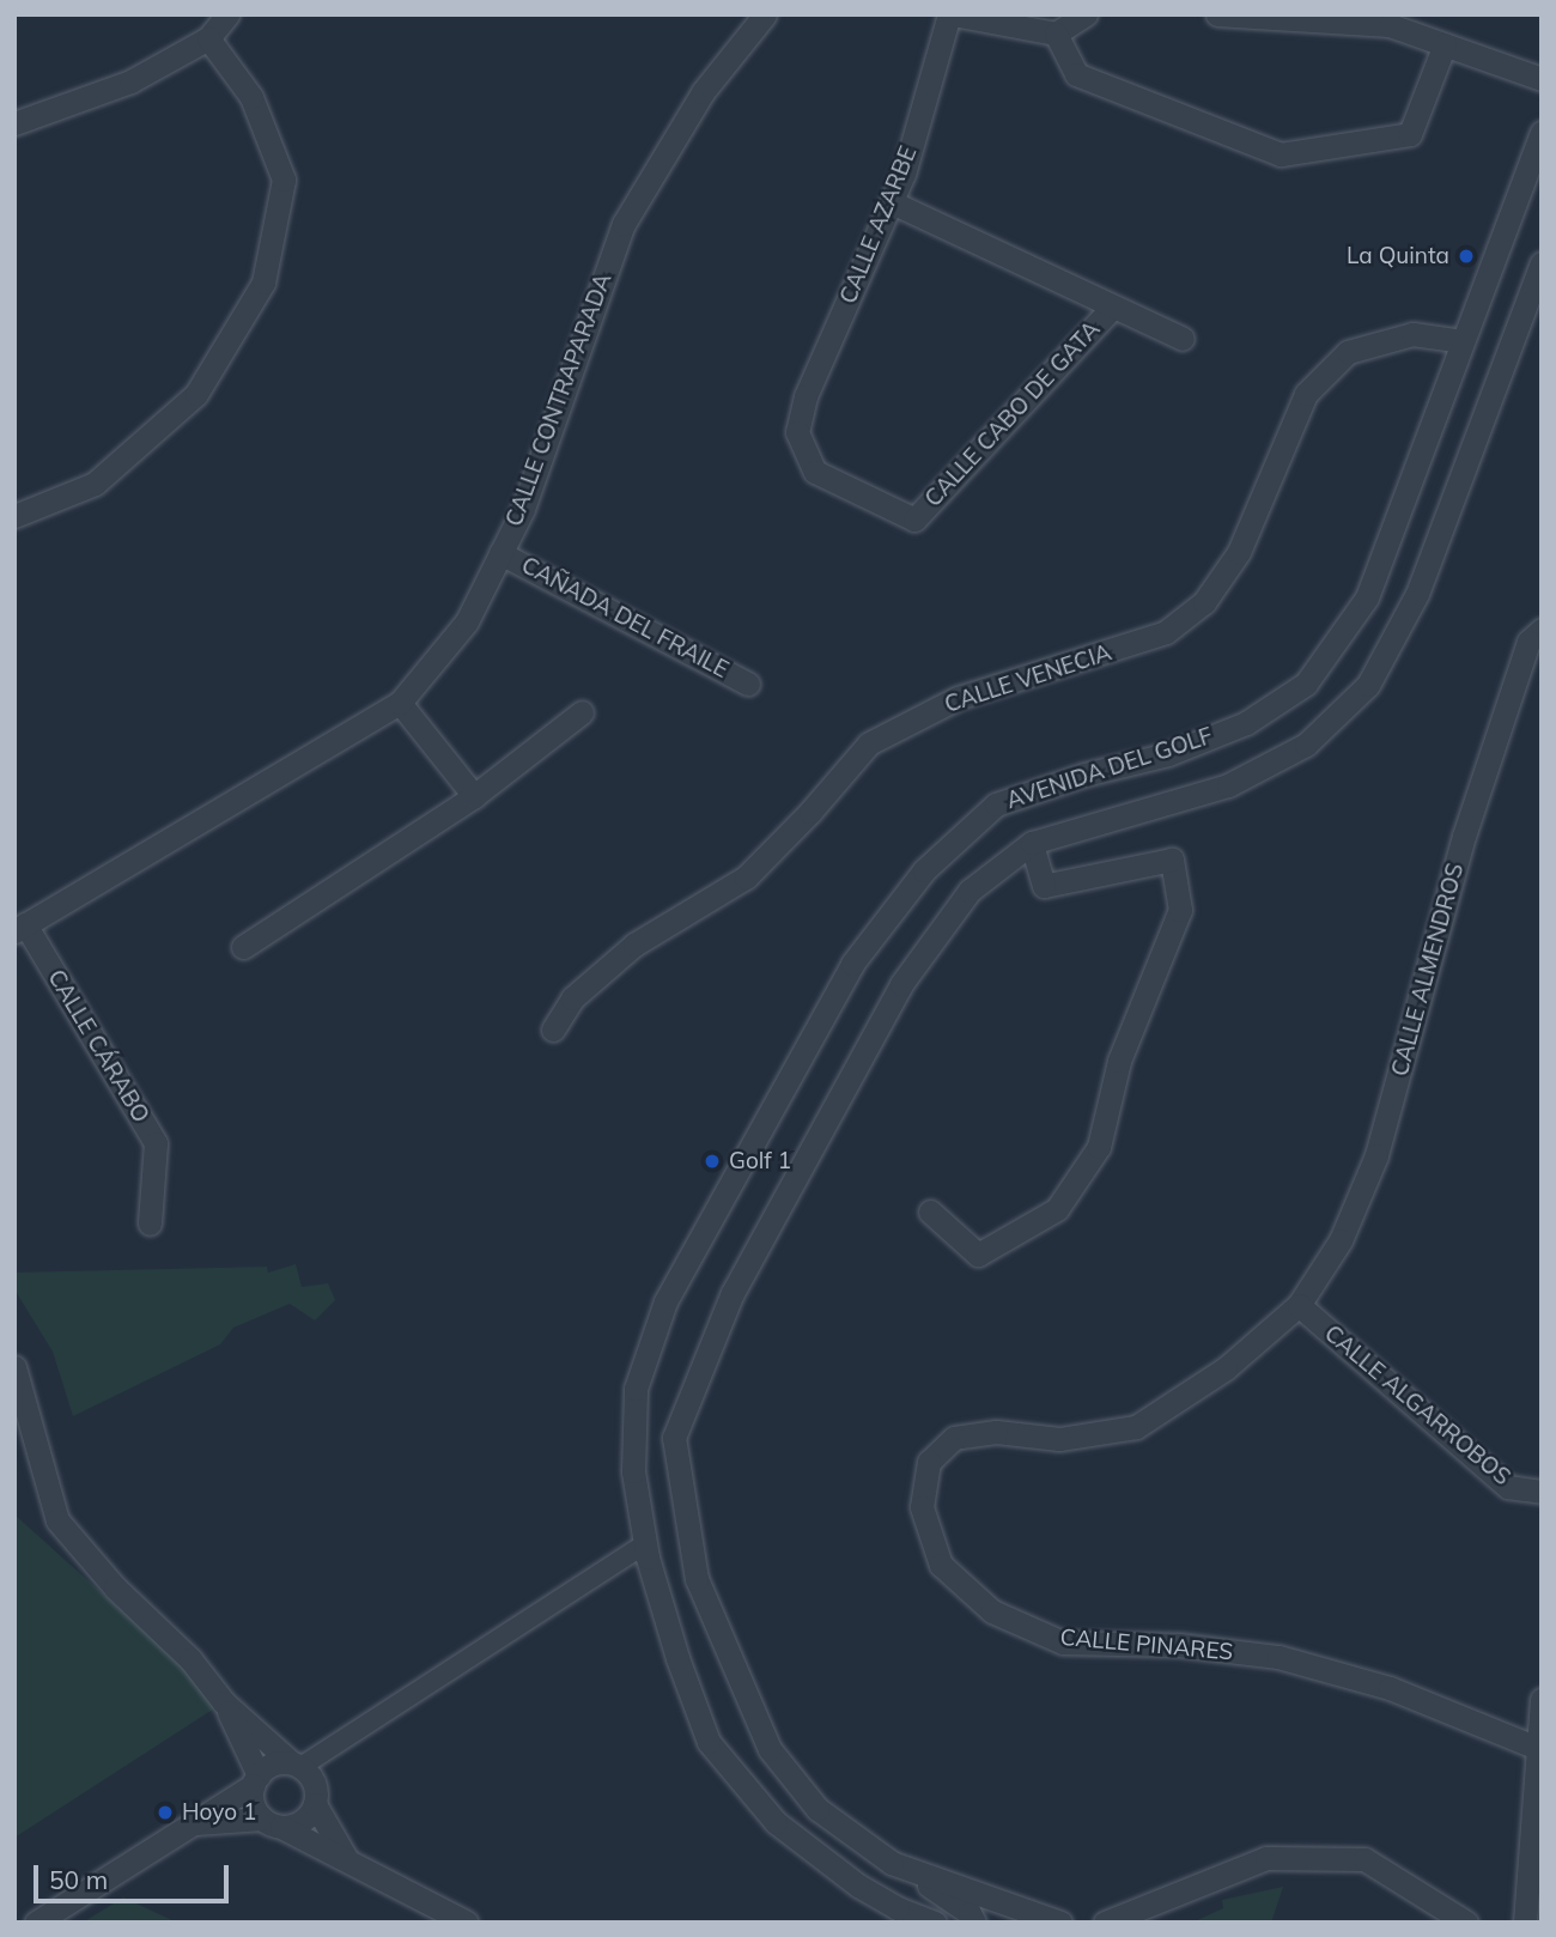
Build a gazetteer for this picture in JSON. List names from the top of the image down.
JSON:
{
  "streets": {
    "street": [
      "CALLE AZARBE",
      "CALLE CONTRAPARADA",
      "CALLE CABO DE GATA",
      "CAÑADA DEL FRAILE",
      "CALLE VENECIA",
      "AVENIDA DEL GOLF",
      "CALLE ALMENDROS",
      "CALLE CÁRABO",
      "CALLE ALGARROBOS",
      "CALLE PINARES"
    ]
  },
  "crossings": [
    ["CALLE AZARBE", "CALLE CABO DE GATA"],
    ["CALLE CONTRAPARADA", "CAÑADA DEL FRAILE"],
    ["CALLE CONTRAPARADA", "CALLE CÁRABO"],
    ["CALLE VENECIA", "AVENIDA DEL GOLF"],
    ["CALLE ALMENDROS", "CALLE ALGARROBOS"],
    ["CALLE ALMENDROS", "CALLE PINARES"],
    ["CALLE ALGARROBOS", "CALLE PINARES"]
  ],
  "places": ["La Quinta", "Golf 1", "Hoyo 1"],
  "scale_bar": "50 m"
}
